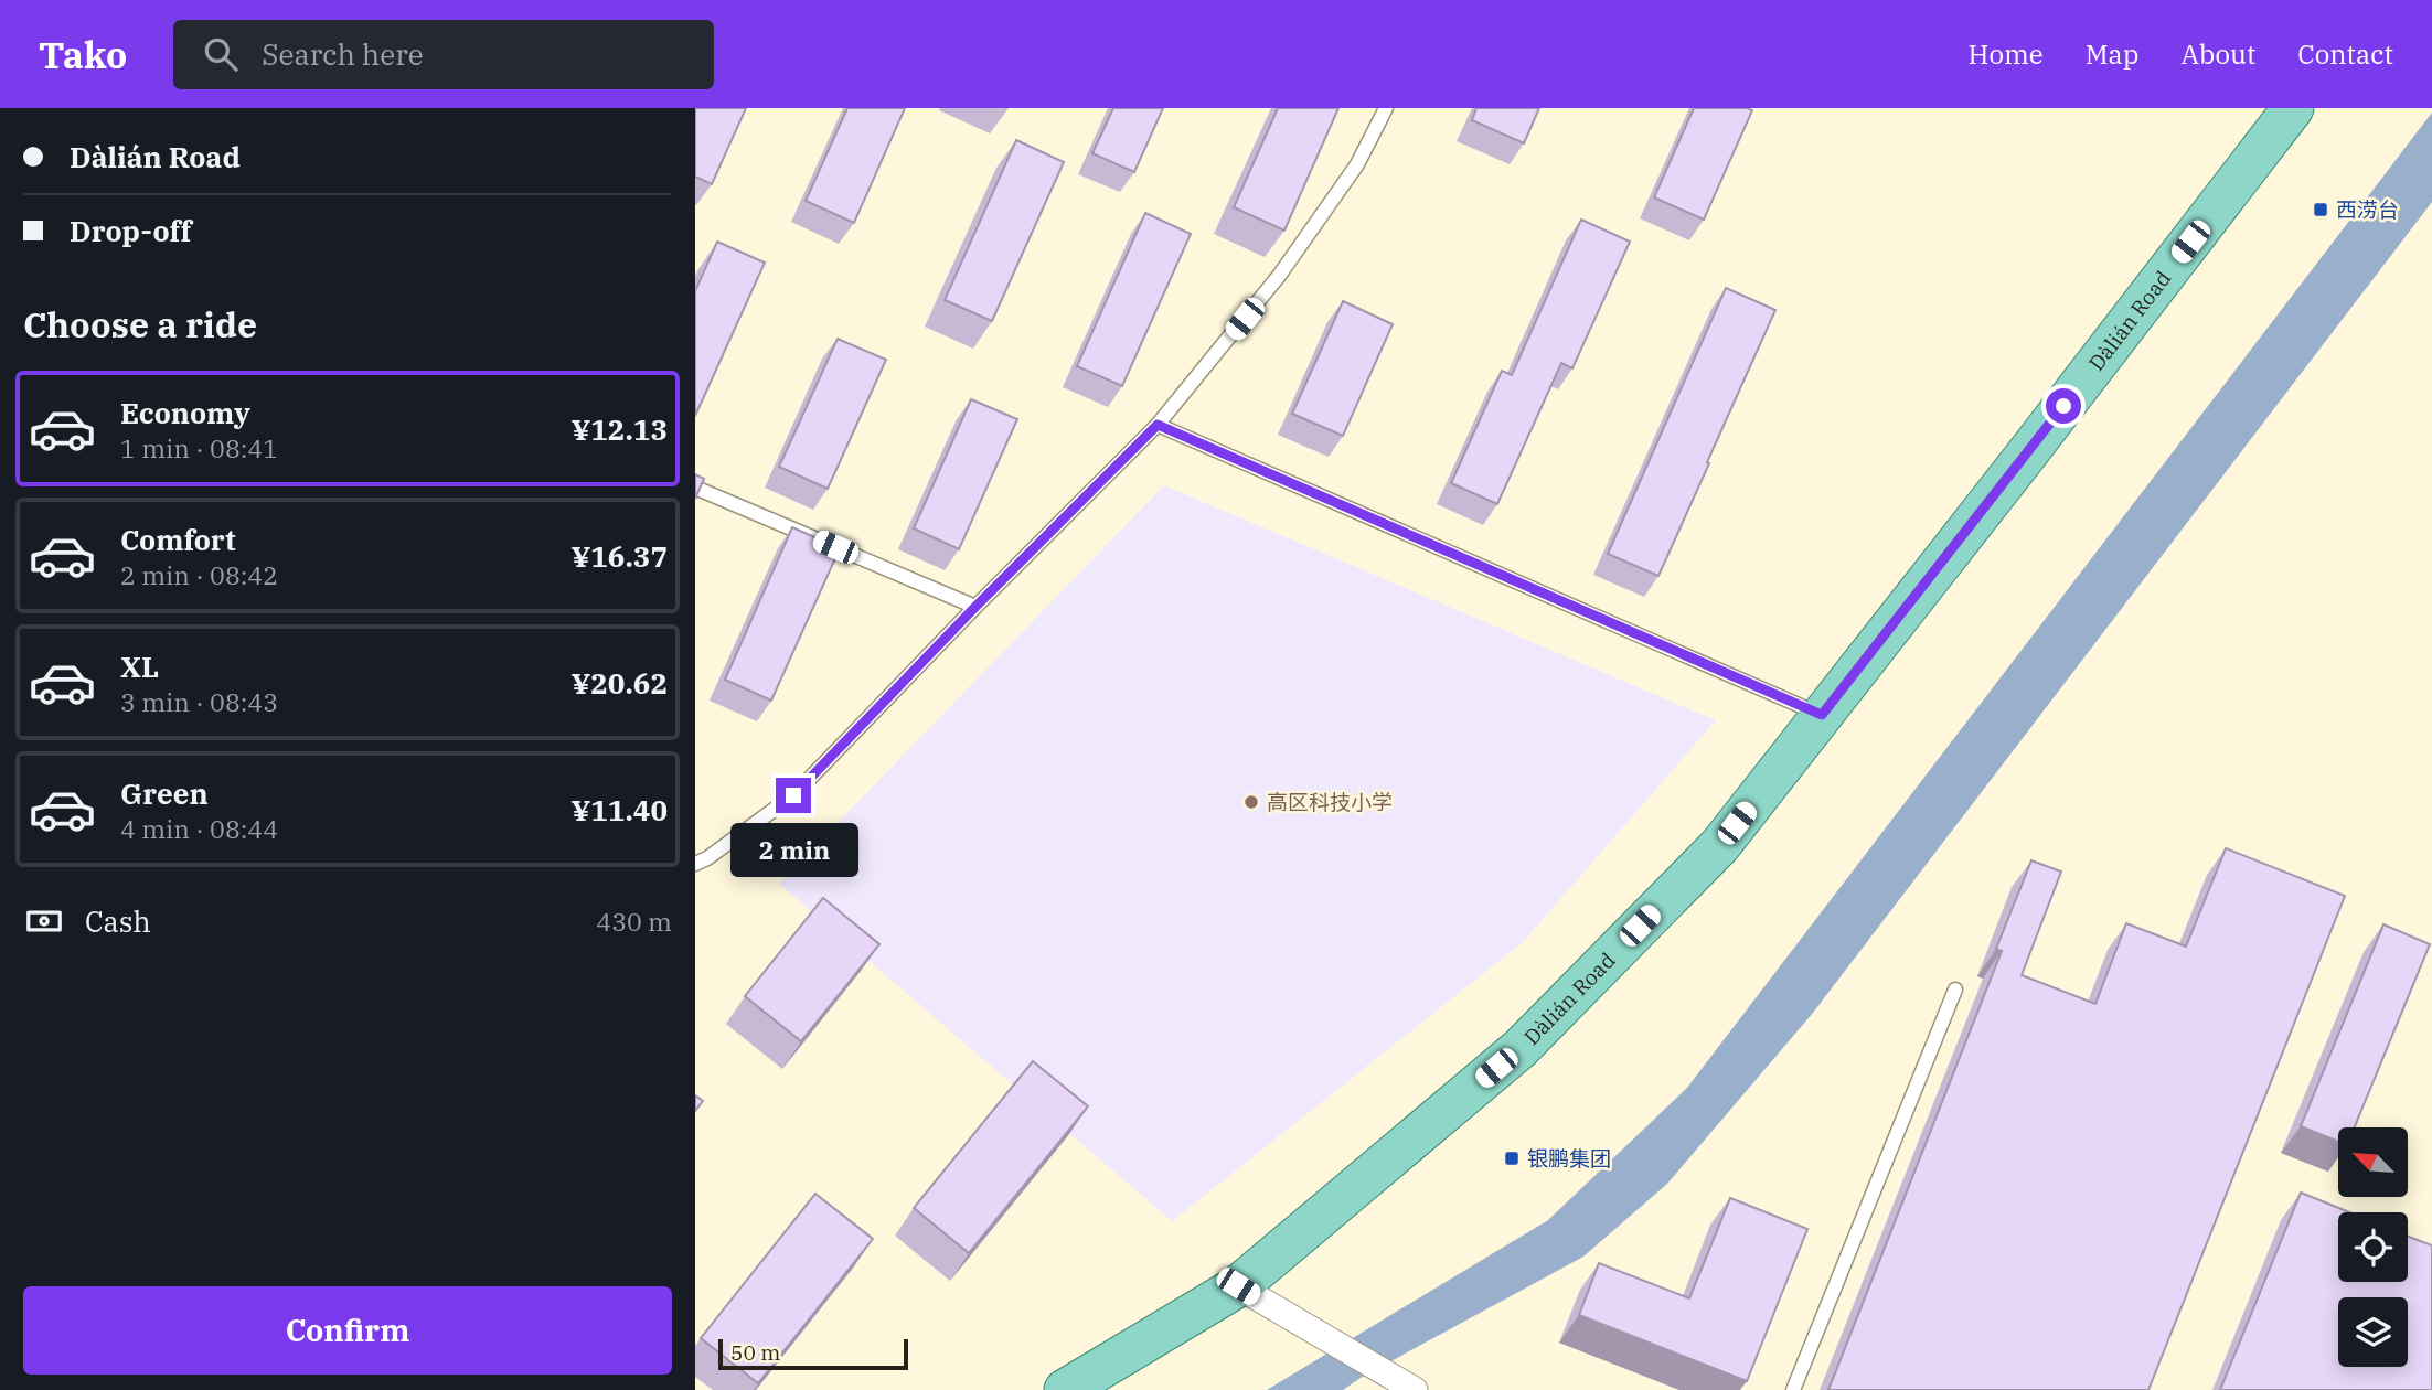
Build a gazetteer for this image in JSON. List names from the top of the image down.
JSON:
{
  "streets": {
    "main road": ["Dàlián Road"]
  },
  "places": {
    "transit": ["西涝台", "银鹏集团"],
    "other": ["高区科技小学"]
  },
  "scale_bar": "50 m",
  "north": "top left",
  "page": {
    "header": "Tako",
    "search": "Search here",
    "nav": [
      "Home",
      "Map",
      "About",
      "Contact"
    ],
    "banner": ["Dàlián Road", "Drop-off"],
    "heading": "Choose a ride",
    "list": [
      {
        "name": "Economy",
        "note": "1 min · 08:41",
        "value": "¥12.13"
      },
      {
        "name": "Comfort",
        "note": "2 min · 08:42",
        "value": "¥16.37"
      },
      {
        "name": "XL",
        "note": "3 min · 08:43",
        "value": "¥20.62"
      },
      {
        "name": "Green",
        "note": "4 min · 08:44",
        "value": "¥11.40"
      }
    ],
    "bubble": "2 min",
    "pay": ["Cash", "430 m"],
    "buttons": "Confirm",
    "scale": "50 m"
  }
}
